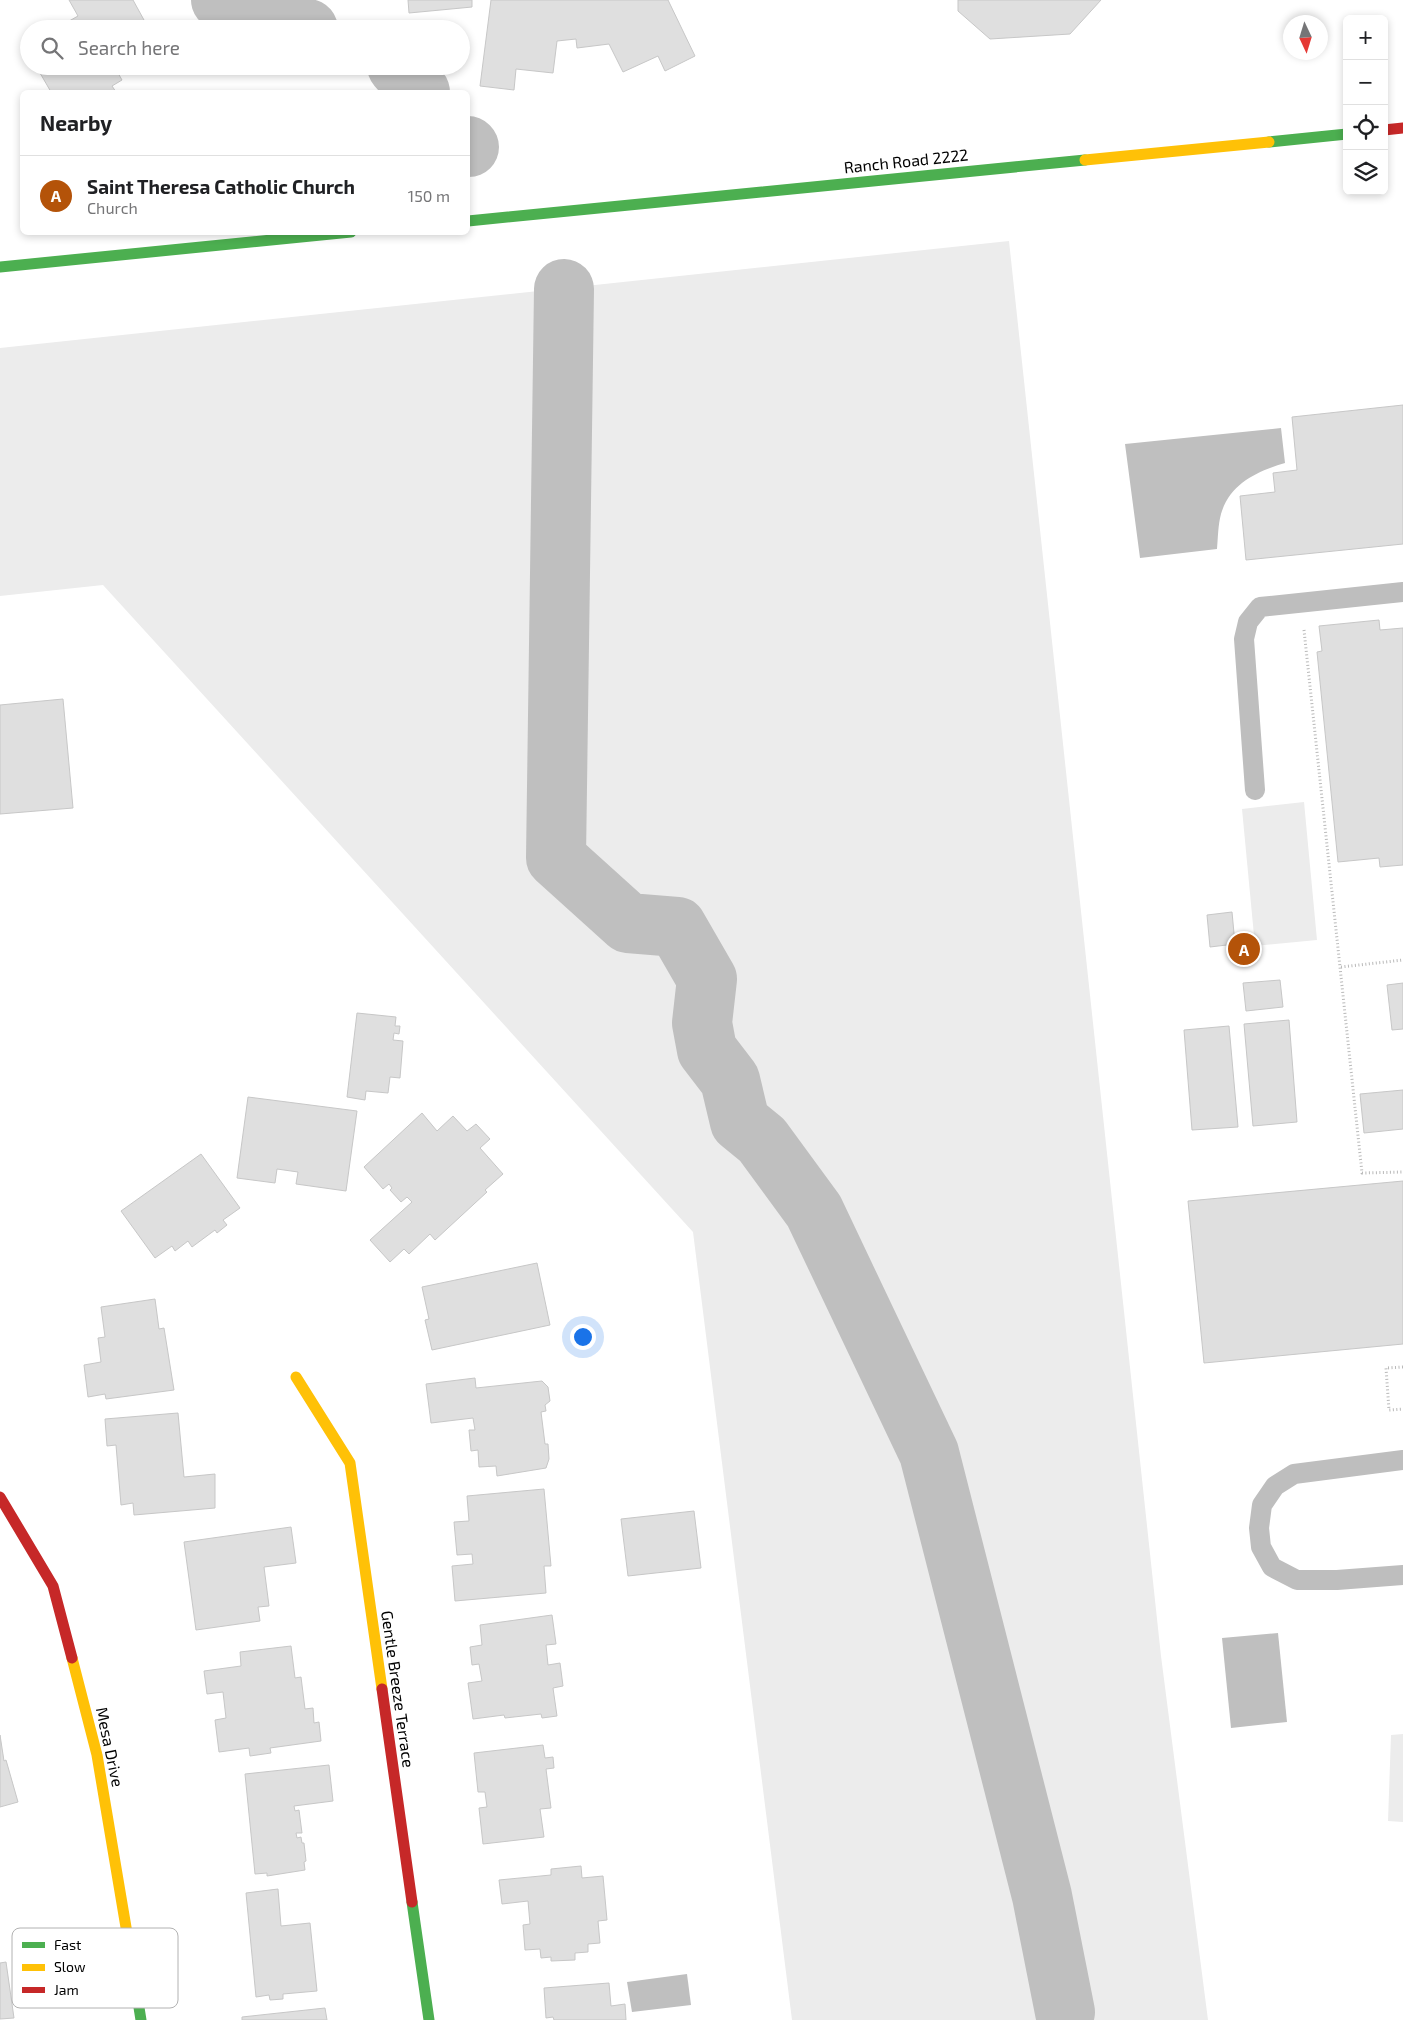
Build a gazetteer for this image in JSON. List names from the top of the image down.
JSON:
{
  "streets": {
    "main road": ["Ranch Road 2222", "Gentle Breeze Terrace", "Mesa Drive"]
  },
  "legend": ["Fast", "Slow", "Jam"],
  "north": "bottom",
  "page": {
    "map_buttons": ["+", "−"],
    "search": "Search here",
    "heading": "Nearby",
    "list": [
      {
        "mark": "A",
        "name": "Saint Theresa Catholic Church",
        "note": "Church",
        "value": "150 m"
      }
    ],
    "pins": "A"
  }
}
